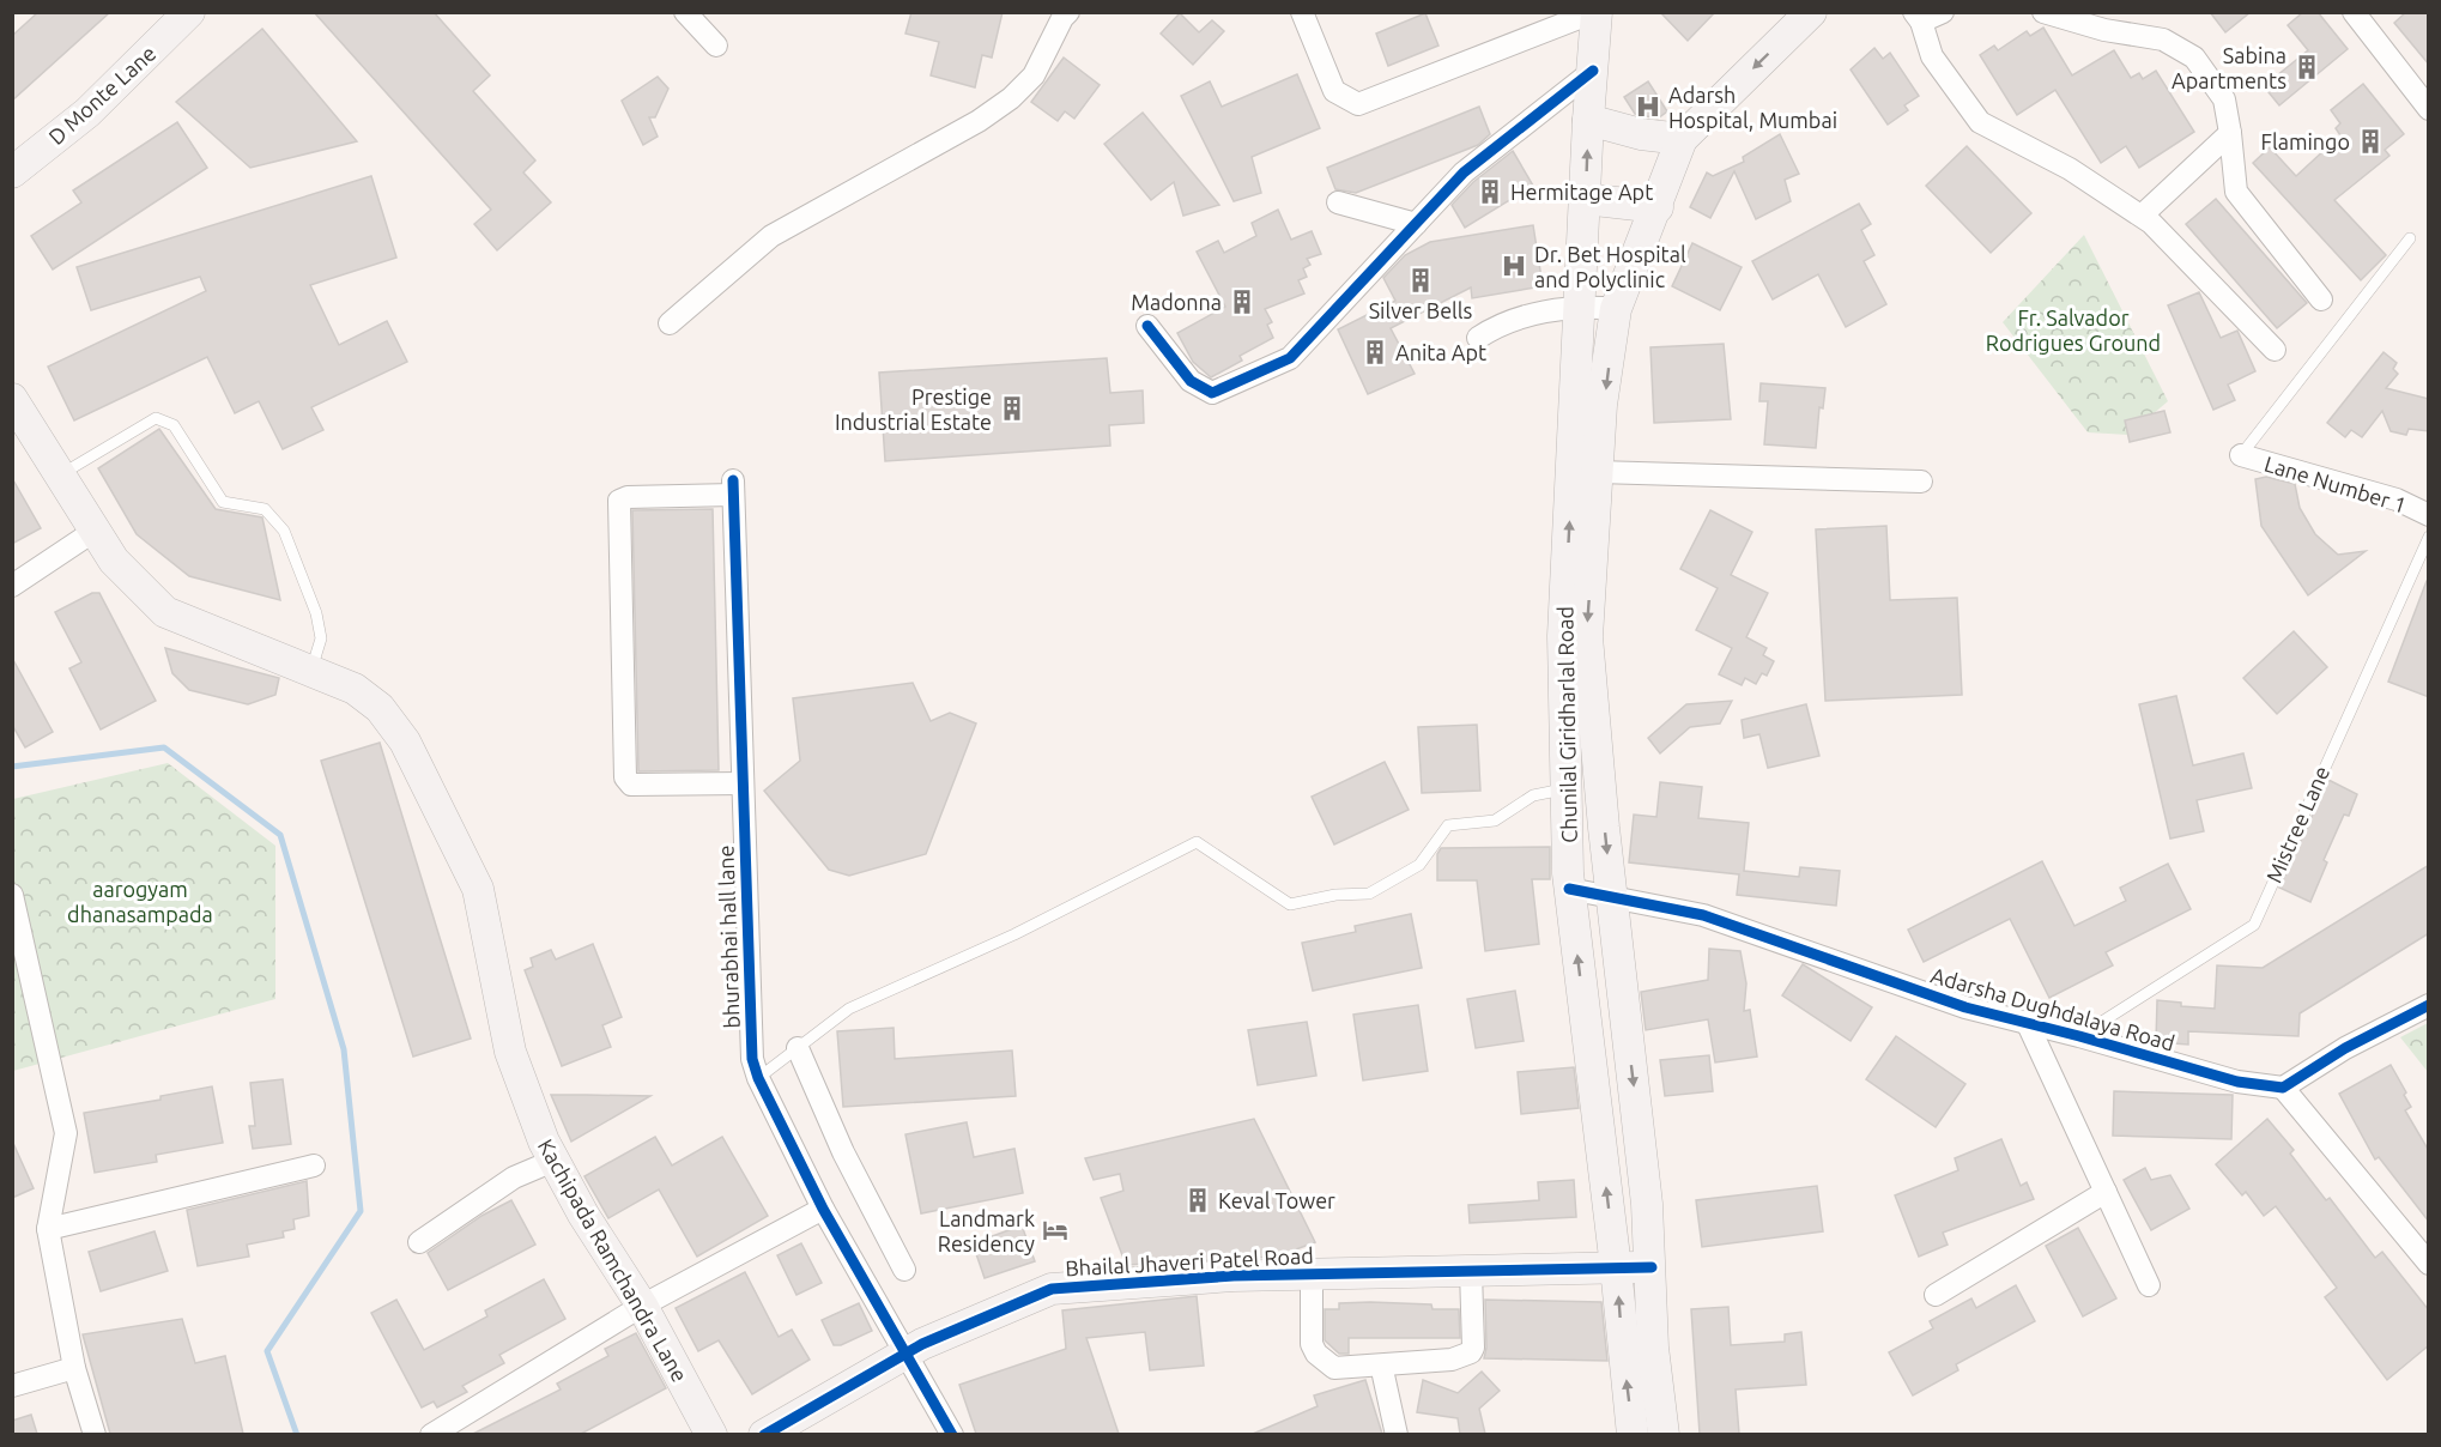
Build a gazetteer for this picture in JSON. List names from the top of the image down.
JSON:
{
  "streets": {
    "main road": [
      "D Monte Lane",
      "Chunilal Giridharlal Road",
      "Kachipada Ramchandra Lane",
      "Bhailal Jhaveri Patel Road"
    ],
    "street": ["Lane Number 1", "bhurabhai hall lane", "Adarsha Dughdalaya Road"],
    "lane": ["Mistree Lane"]
  },
  "crossings": [
    ["Chunilal Giridharlal Road", "Adarsha Dughdalaya Road"],
    ["Chunilal Giridharlal Road", "Bhailal Jhaveri Patel Road"],
    ["Mistree Lane", "Adarsha Dughdalaya Road"],
    ["bhurabhai hall lane", "Bhailal Jhaveri Patel Road"]
  ],
  "parks": ["Fr. Salvador Rodrigues Ground", "aarogyam dhanasampada"],
  "places": {
    "building": [
      "Sabina Apartments",
      "Flamingo",
      "Hermitage Apt",
      "Silver Bells",
      "Madonna",
      "Anita Apt",
      "Prestige Industrial Estate",
      "Keval Tower"
    ],
    "hospital": ["Adarsh Hospital, Mumbai", "Dr. Bet Hospital and Polyclinic"],
    "hotel": ["Landmark Residency"]
  }
}
